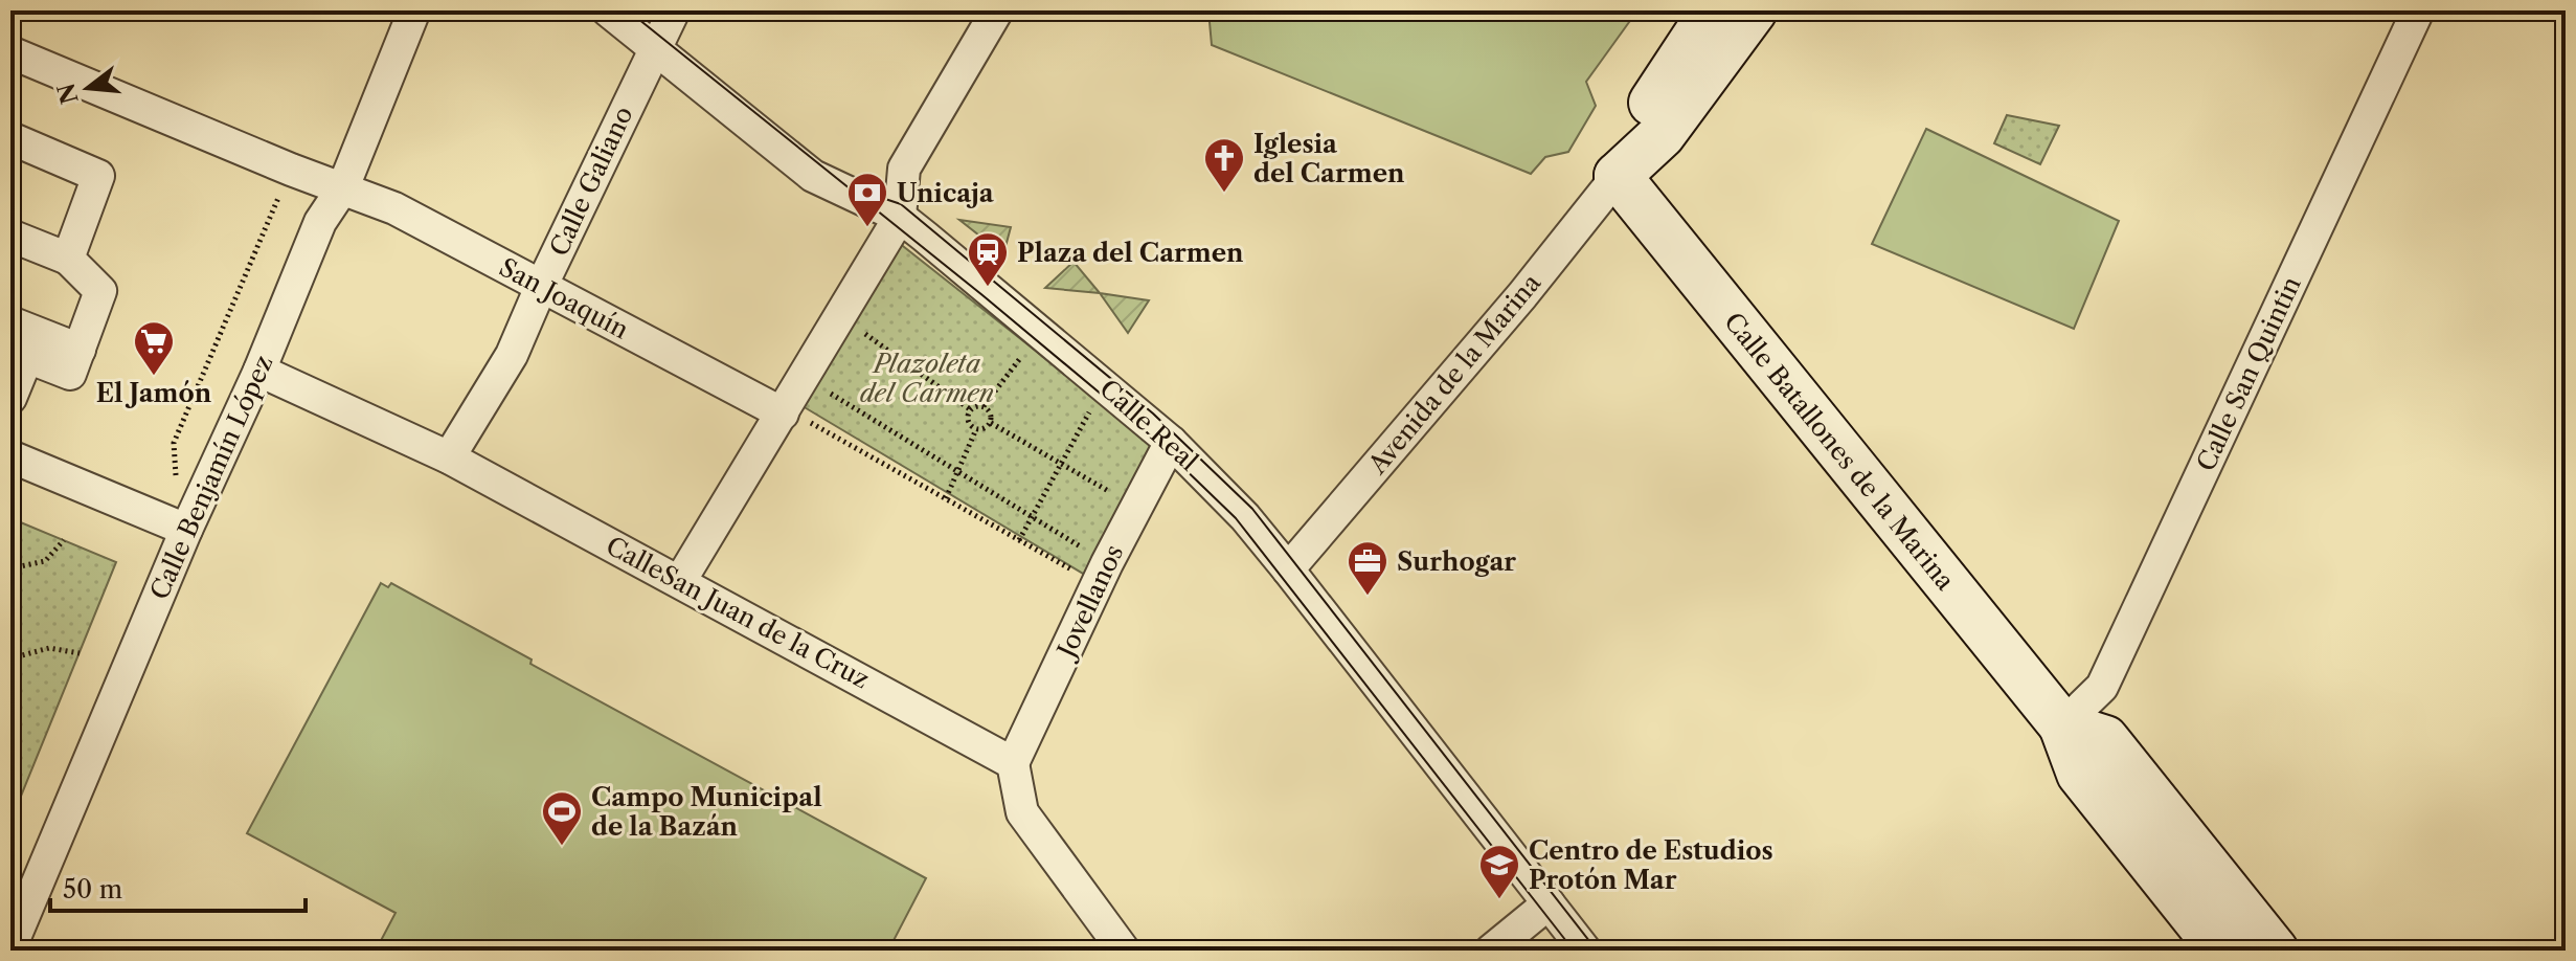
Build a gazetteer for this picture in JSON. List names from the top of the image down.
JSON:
{
  "streets": {
    "street": [
      "Calle Galiano",
      "San Joaquín",
      "Avenida de la Marina",
      "Calle San Quintin",
      "Calle Real",
      "Calle Batallones de la Marina",
      "Calle Benjamín López",
      "Jovellanos",
      "CalleSan Juan de la Cruz"
    ]
  },
  "crossings": [
    ["Calle Galiano", "San Joaquín"],
    ["Calle Galiano", "Calle Real"],
    ["Calle Galiano", "CalleSan Juan de la Cruz"],
    ["San Joaquín", "Calle Benjamín López"],
    ["Avenida de la Marina", "Calle Real"],
    ["Avenida de la Marina", "Calle Batallones de la Marina"],
    ["Calle San Quintin", "Calle Batallones de la Marina"],
    ["Calle Real", "Jovellanos"],
    ["Calle Benjamín López", "CalleSan Juan de la Cruz"],
    ["Jovellanos", "CalleSan Juan de la Cruz"]
  ],
  "parks": ["Plazoleta del Carmen"],
  "places": {
    "church": ["Iglesia del Carmen"],
    "bank": ["Unicaja"],
    "station": ["Plaza del Carmen"],
    "supermarket": ["El Jamón"],
    "office": ["Surhogar"],
    "sports": ["Campo Municipal de la Bazán"],
    "school or university": ["Centro de Estudios Protón Mar"]
  },
  "scale_bar": "50 m",
  "north": "left"
}
